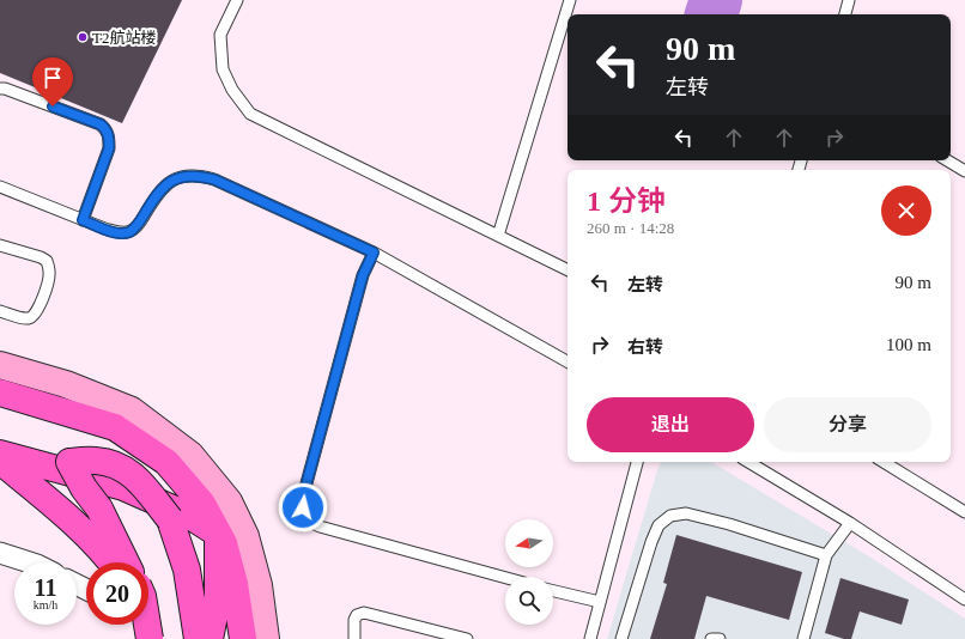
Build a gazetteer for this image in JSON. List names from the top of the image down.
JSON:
{
  "places": ["T2航站楼"],
  "north": "left",
  "page": {
    "turn": ["90 m", "左转"],
    "heading": ["1 分钟", "260 m · 14:28"],
    "list": [
      {
        "name": "左转",
        "value": "90 m"
      },
      {
        "name": "右转",
        "value": "100 m"
      }
    ],
    "buttons": ["退出", "分享"],
    "speed": "11 km/h",
    "limit": "20"
  }
}
